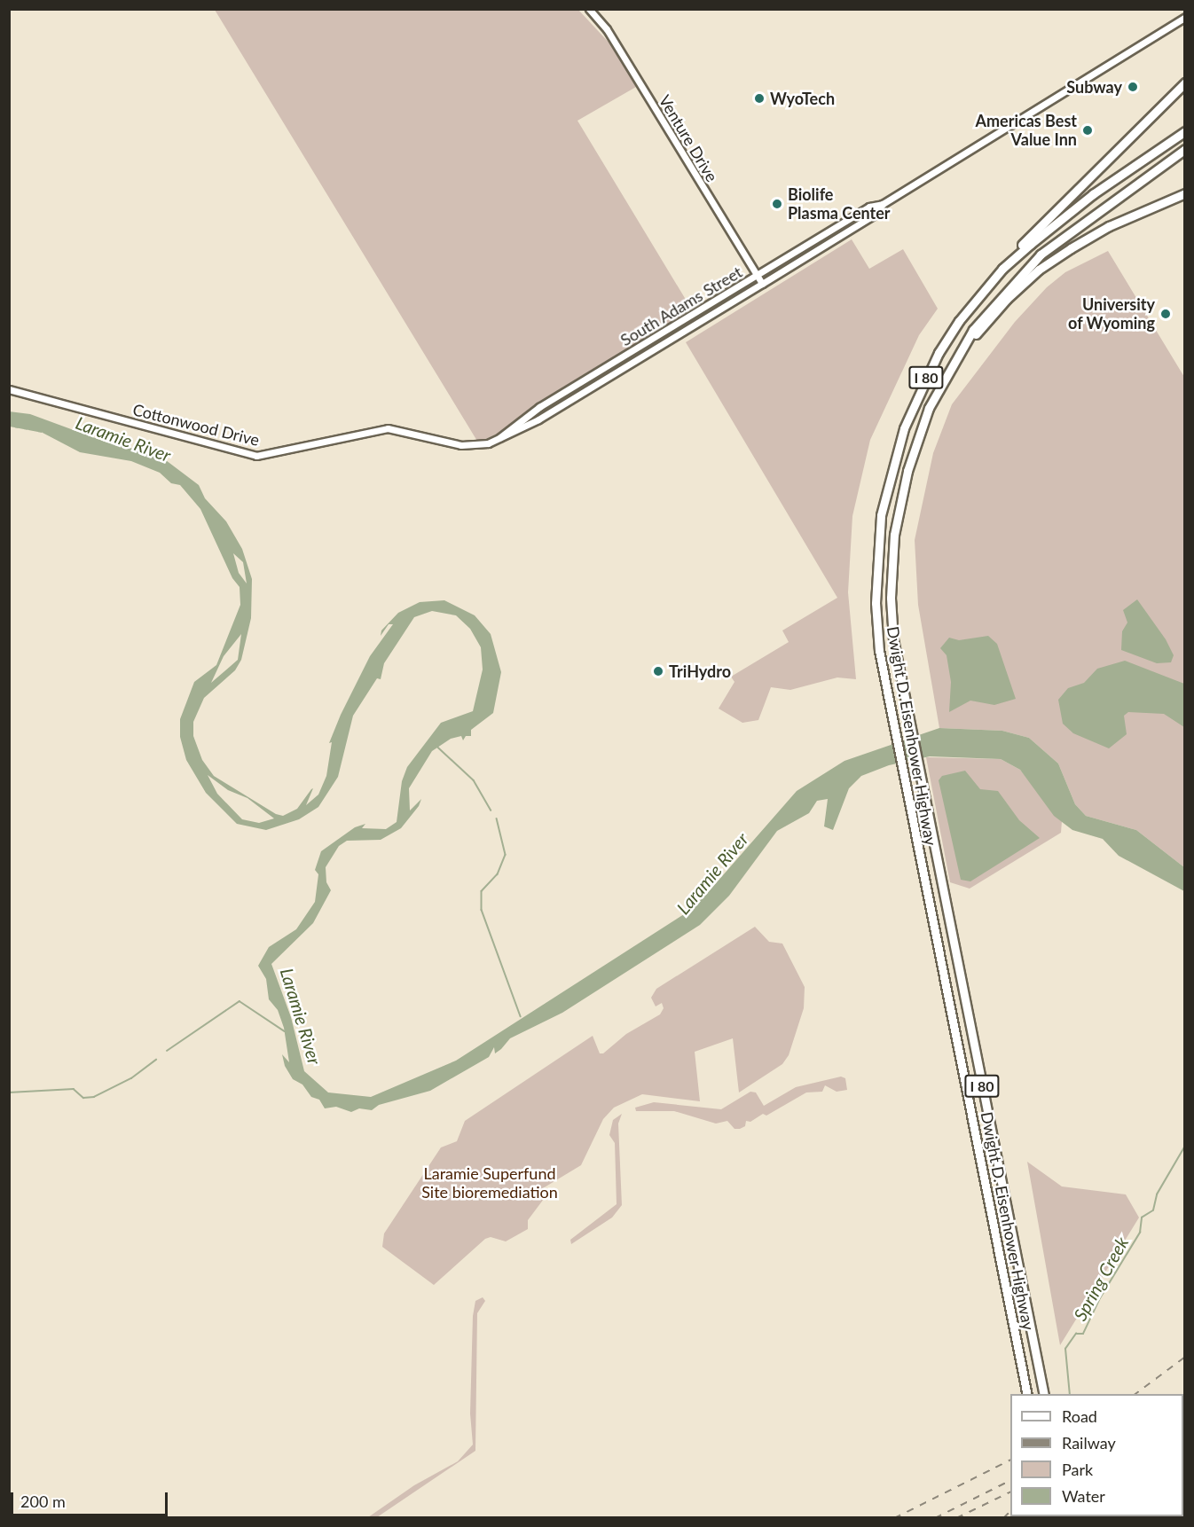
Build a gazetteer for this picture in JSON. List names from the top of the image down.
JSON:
{
  "streets": {
    "highway": ["I 80", "Dwight D. Eisenhower Highway"],
    "street": ["Venture Drive", "South Adams Street", "Cottonwood Drive"]
  },
  "crossings": [
    ["Venture Drive", "South Adams Street"],
    ["South Adams Street", "Cottonwood Drive"]
  ],
  "water": ["Laramie River", "Spring Creek"],
  "parks": ["Laramie Superfund Site bioremediation"],
  "places": [
    "Subway",
    "WyoTech",
    "Americas Best Value Inn",
    "Biolife Plasma Center",
    "University of Wyoming",
    "TriHydro"
  ],
  "legend": [
    "Road",
    "Railway",
    "Park",
    "Water"
  ],
  "scale_bar": "200 m"
}
